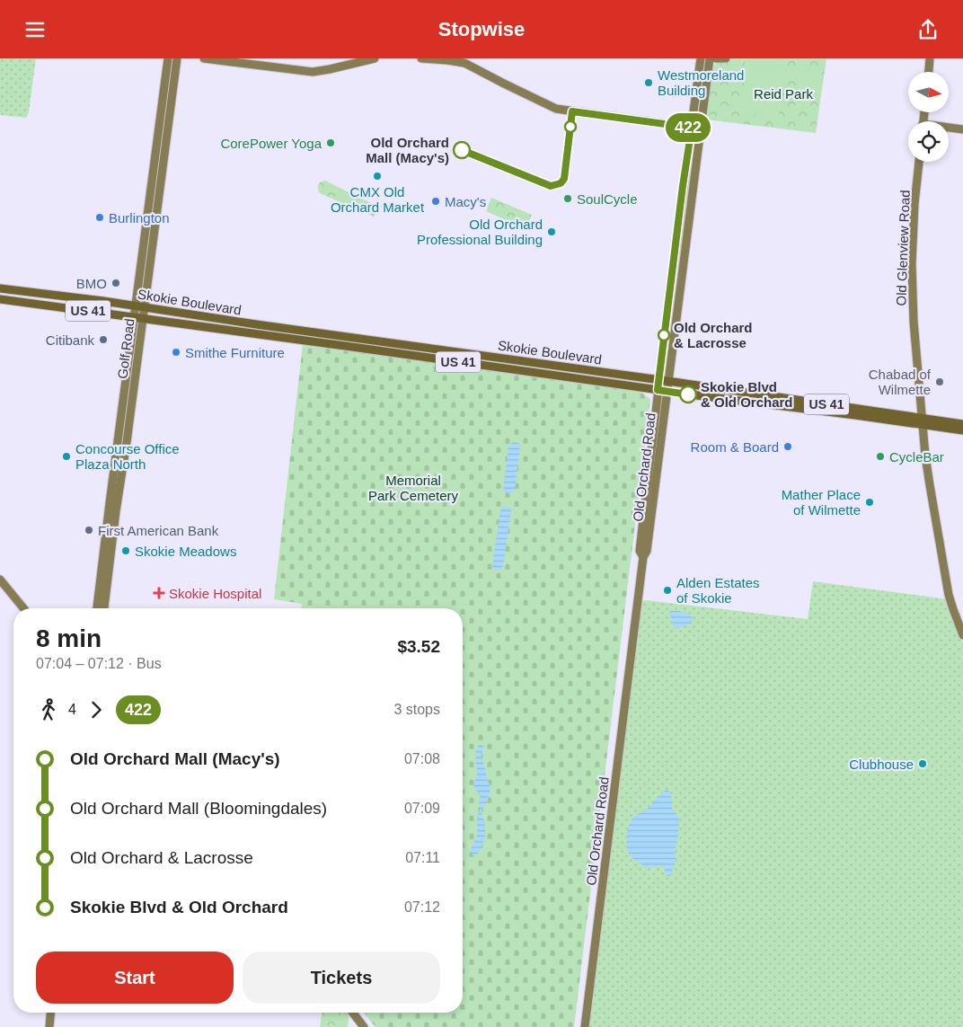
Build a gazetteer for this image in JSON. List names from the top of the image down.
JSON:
{
  "streets": {
    "main road": [
      "Old Glenview Road",
      "Skokie Boulevard",
      "US 41",
      "Golf Road",
      "Old Orchard Road"
    ]
  },
  "crossings": [
    ["Old Glenview Road", "Skokie Boulevard"],
    ["Skokie Boulevard", "Golf Road"],
    ["Skokie Boulevard", "Old Orchard Road"]
  ],
  "parks": ["Reid Park", "Memorial Park Cemetery"],
  "places": {
    "other": [
      "Westmoreland Building",
      "CorePower Yoga",
      "Old Orchard Mall (Macy's)",
      "CMX Old Orchard Market",
      "SoulCycle",
      "Macy's",
      "Burlington",
      "Old Orchard Professional Building",
      "BMO",
      "Old Orchard & Lacrosse",
      "Citibank",
      "Smithe Furniture",
      "Chabad of Wilmette",
      "Skokie Blvd & Old Orchard",
      "Room & Board",
      "Concourse Office Plaza North",
      "CycleBar",
      "Mather Place of Wilmette",
      "First American Bank",
      "Skokie Meadows",
      "Alden Estates of Skokie",
      "Clubhouse"
    ],
    "health": ["Skokie Hospital"]
  },
  "lines": ["bus line 422"],
  "north": "right",
  "page": {
    "header": "Stopwise",
    "on_map": "422",
    "heading": ["8 min", "07:04 – 07:12 · Bus", "$3.52"],
    "legs": ["4", "422", "3 stops"],
    "list": [
      {
        "name": "Old Orchard Mall (Macy's)",
        "value": "07:08"
      },
      {
        "name": "Old Orchard Mall (Bloomingdales)",
        "value": "07:09"
      },
      {
        "name": "Old Orchard & Lacrosse",
        "value": "07:11"
      },
      {
        "name": "Skokie Blvd & Old Orchard",
        "value": "07:12"
      }
    ],
    "buttons": ["Start", "Tickets"]
  }
}
